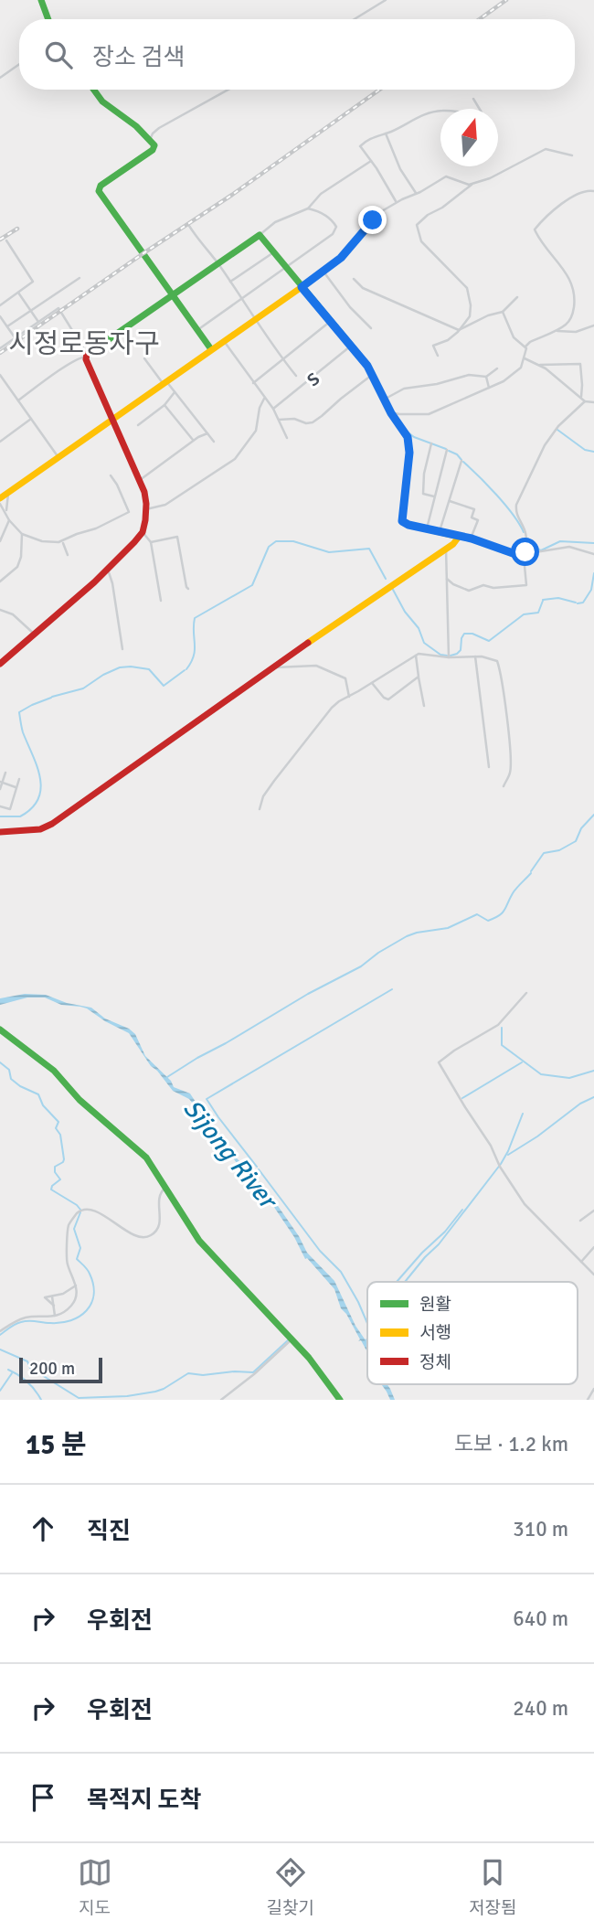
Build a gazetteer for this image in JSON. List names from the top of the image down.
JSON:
{
  "streets": {
    "street": ["s"]
  },
  "districts": ["시정로동자구"],
  "water": ["Sijong River"],
  "legend": ["원활", "서행", "정체"],
  "scale_bar": "200 m",
  "north": "top",
  "page": {
    "search": "장소 검색",
    "scale": "200 m",
    "heading": ["15 분", "도보 · 1.2 km"],
    "list": [
      ["직진", "310 m"],
      ["우회전", "640 m"],
      ["우회전", "240 m"],
      "목적지 도착"
    ],
    "nav": ["지도", "길찾기", "저장됨"]
  }
}
